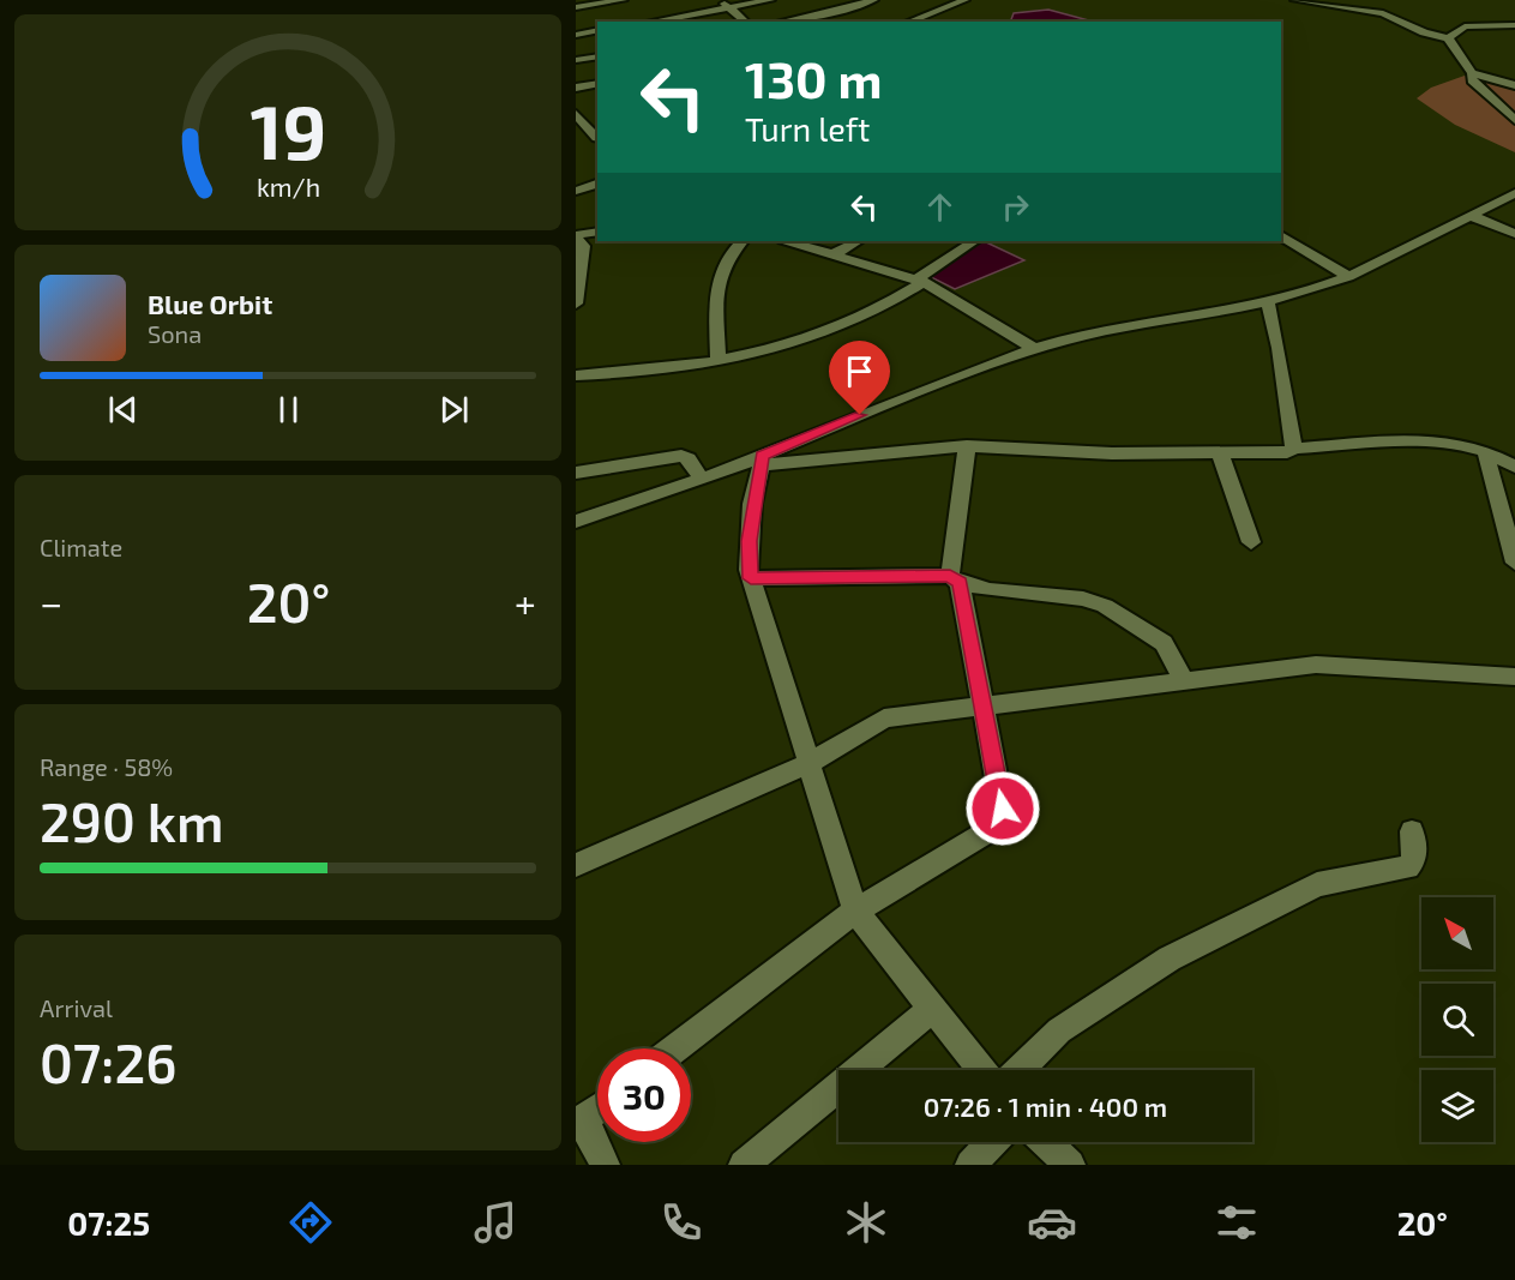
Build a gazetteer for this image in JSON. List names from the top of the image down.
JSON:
{
  "north": "top left",
  "page": {
    "turn": ["130 m", "Turn left"],
    "song": ["Blue Orbit", "Sona"],
    "tile": [
      "Climate",
      ["Range · 58%", "290 km"],
      ["Arrival", "07:26"]
    ],
    "heat": ["−", "20°", "+"],
    "limit": "30",
    "trip": "07:26 · 1 min · 400 m",
    "tabs": ["07:25", "20°"],
    "gauge": ["19", "km/h"]
  }
}
